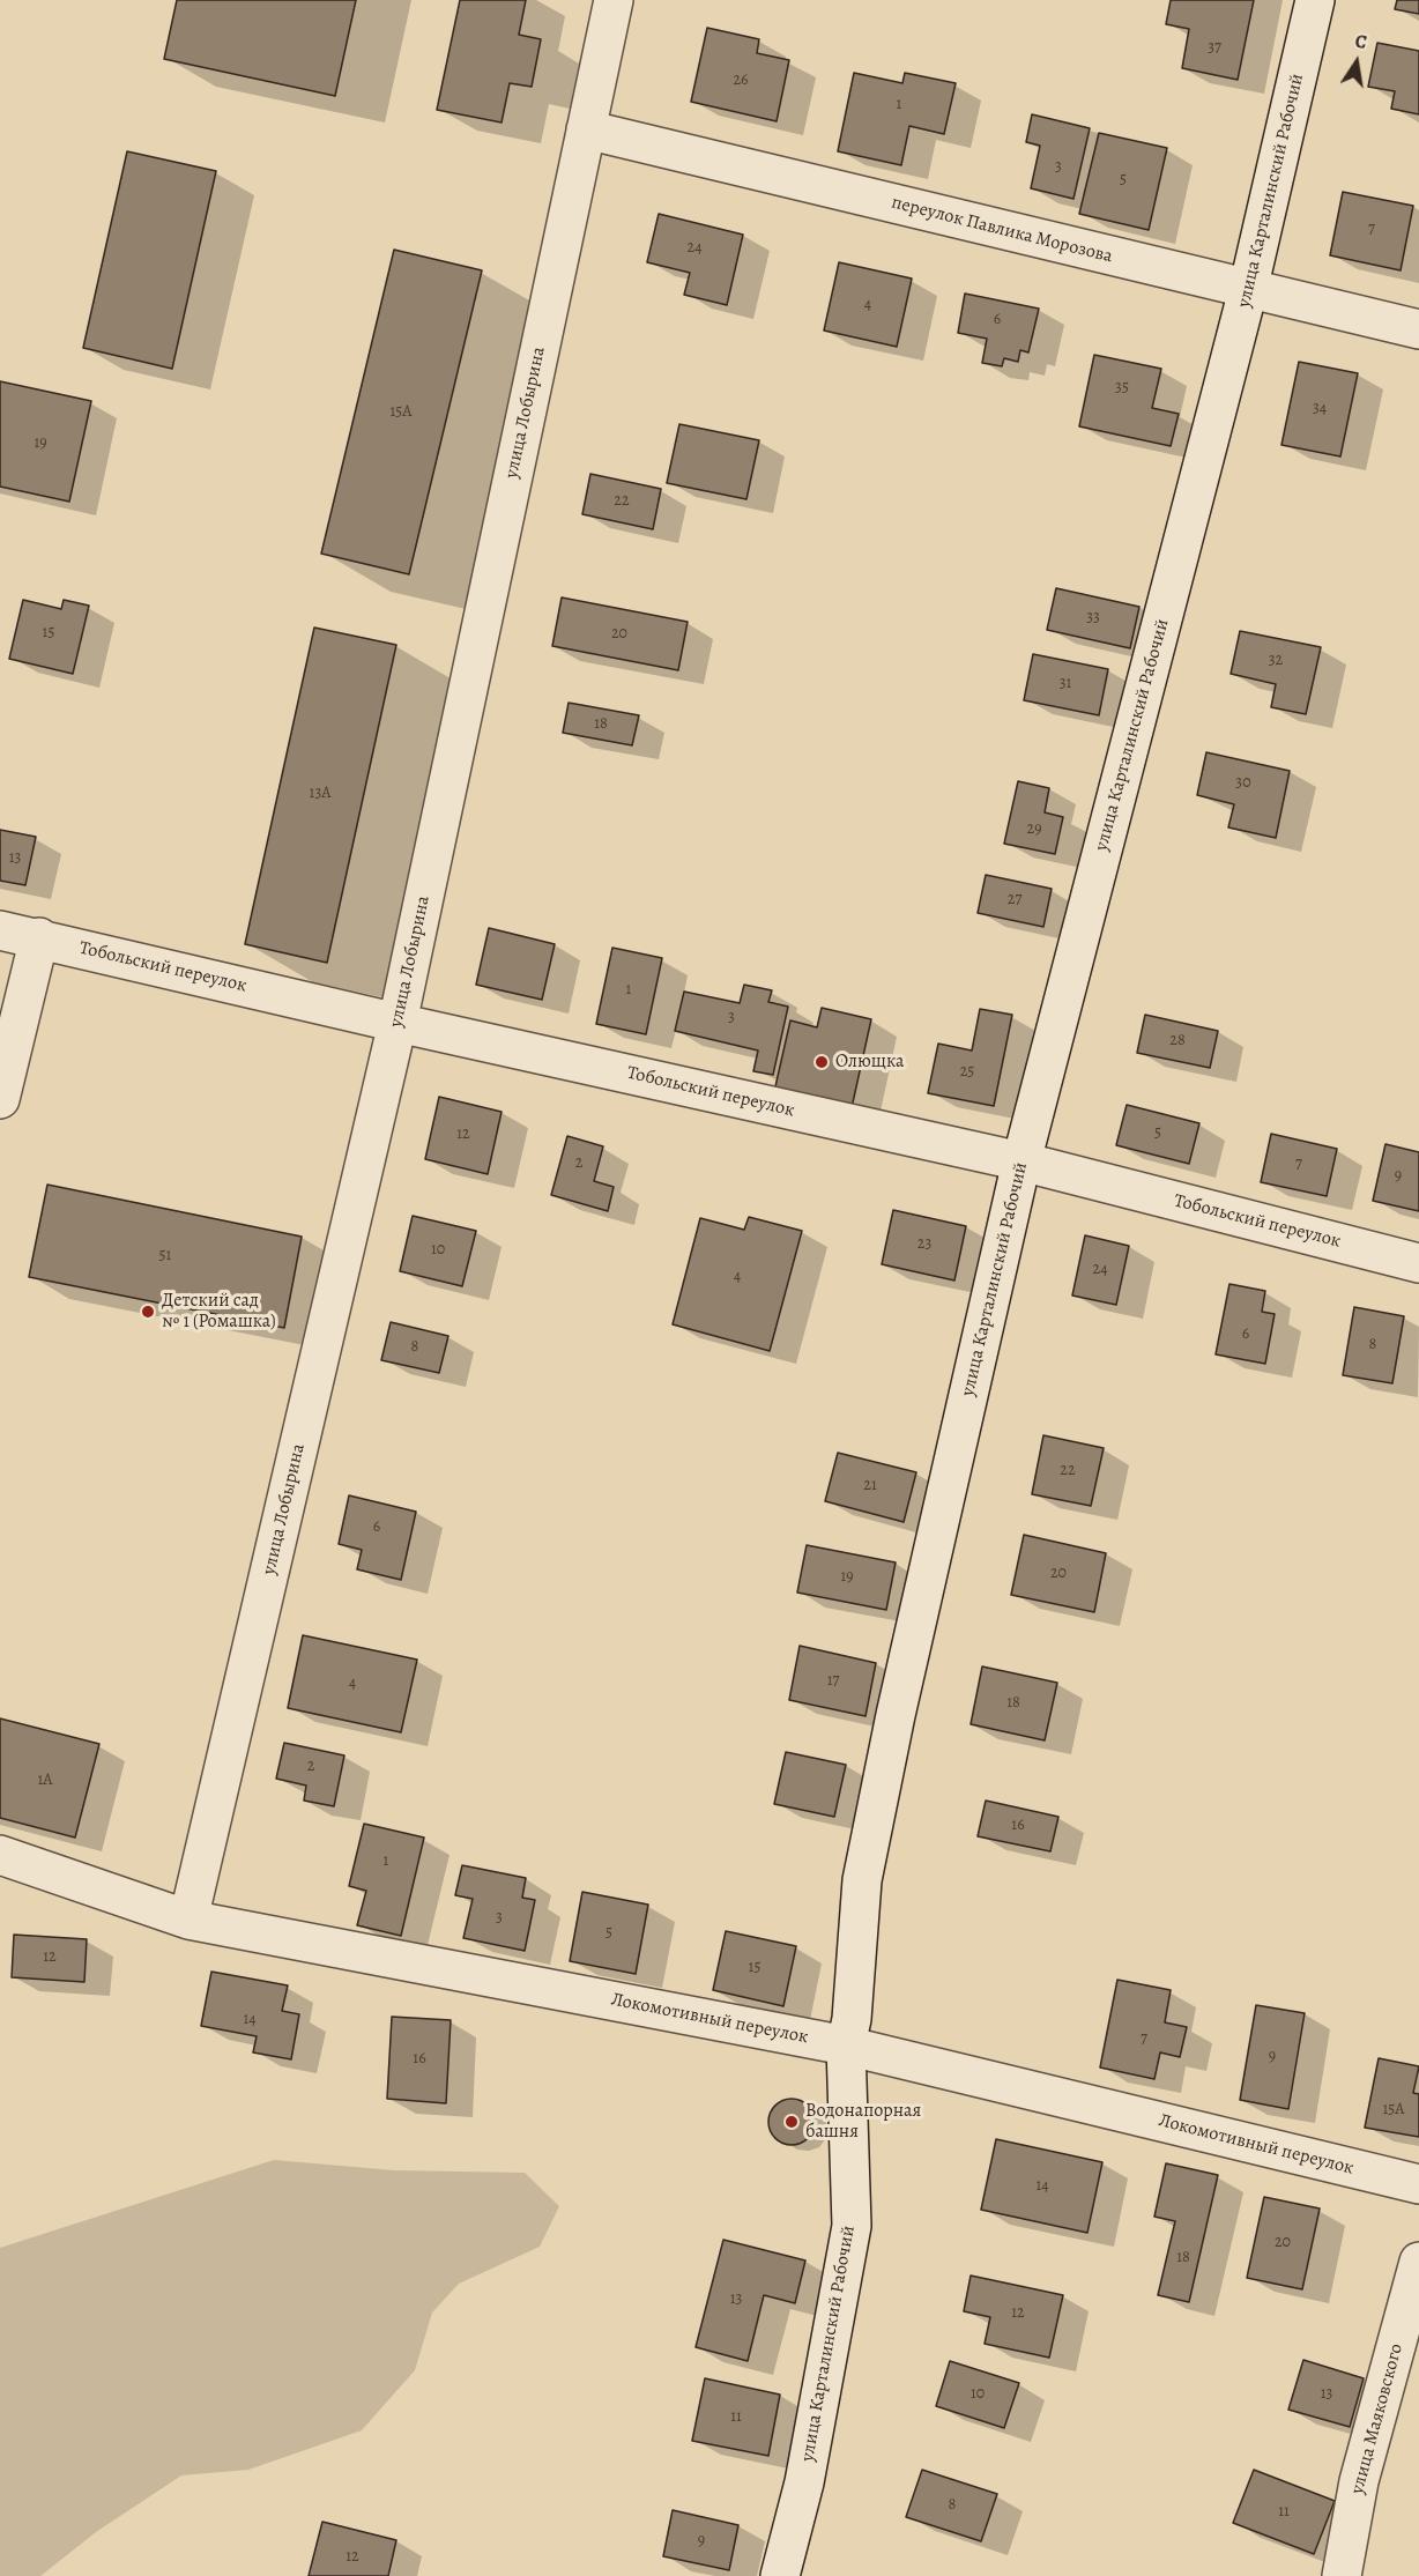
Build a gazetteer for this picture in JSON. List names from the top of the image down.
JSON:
{
  "streets": {
    "street": [
      "улица Карталинский Рабочий",
      "переулок Павлика Морозова",
      "улица Лобырина",
      "Тобольский переулок",
      "Локомотивный переулок",
      "улица Маяковского"
    ]
  },
  "crossings": [
    ["улица Карталинский Рабочий", "переулок Павлика Морозова"],
    ["улица Карталинский Рабочий", "Тобольский переулок"],
    ["улица Карталинский Рабочий", "Локомотивный переулок"],
    ["переулок Павлика Морозова", "улица Лобырина"],
    ["улица Лобырина", "Тобольский переулок"],
    ["улица Лобырина", "Локомотивный переулок"]
  ],
  "places": ["Олющка", "Детский сад № 1 (Ромашка)", "Водонапорная башня"],
  "house_numbers": [
    "37",
    "26",
    "1",
    "3",
    "5",
    "7",
    "24",
    "4",
    "6",
    "35",
    "34",
    "15А",
    "19",
    "22",
    "33",
    "15",
    "20",
    "32",
    "31",
    "18",
    "30",
    "13А",
    "29",
    "13",
    "27",
    "1",
    "3",
    "28",
    "25",
    "5",
    "12",
    "2",
    "7",
    "9",
    "23",
    "10",
    "51",
    "24",
    "4",
    "6",
    "8",
    "8",
    "22",
    "21",
    "6",
    "20",
    "19",
    "17",
    "4",
    "18",
    "2",
    "1А",
    "16",
    "1",
    "3",
    "5",
    "12",
    "15",
    "14",
    "7",
    "9",
    "16",
    "15А",
    "14",
    "20",
    "18",
    "13",
    "12",
    "10",
    "13",
    "11",
    "8",
    "11",
    "9",
    "12"
  ],
  "north": "top"
}
